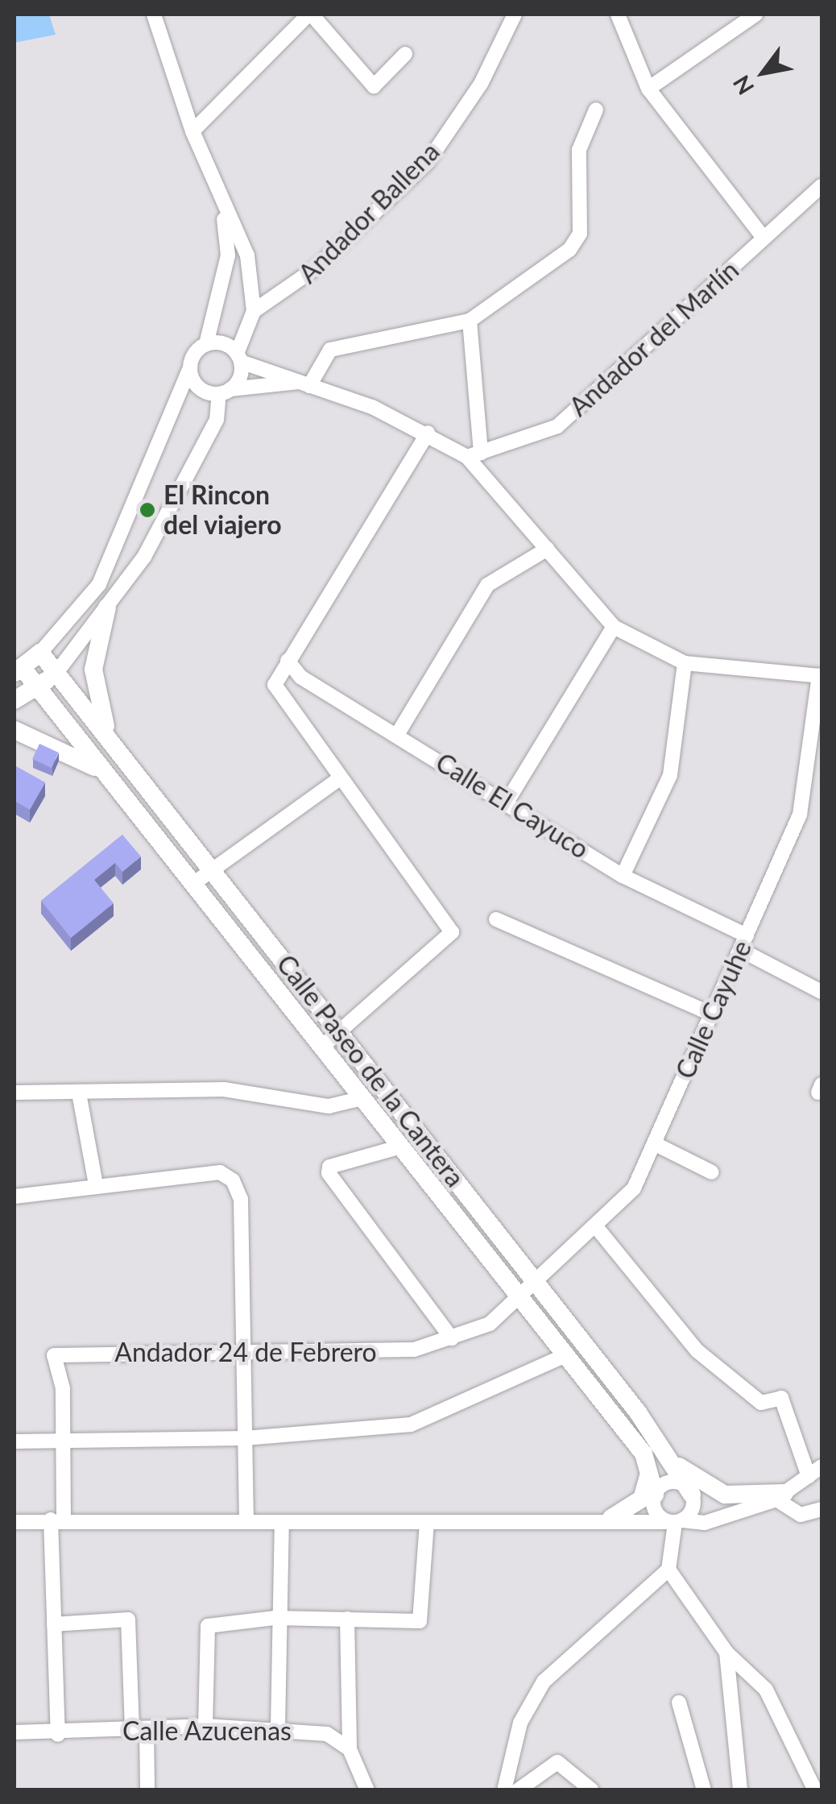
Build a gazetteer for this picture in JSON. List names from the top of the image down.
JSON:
{
  "streets": {
    "main road": ["Calle Paseo de la Cantera"],
    "street": [
      "Andador Ballena",
      "Andador del Marlín",
      "Calle El Cayuco",
      "Calle Cayuhe",
      "Andador 24 de Febrero",
      "Calle Azucenas"
    ]
  },
  "crossings": [
    ["Calle El Cayuco", "Calle Cayuhe"],
    ["Calle Cayuhe", "Calle Paseo de la Cantera"],
    ["Calle Cayuhe", "Andador 24 de Febrero"],
    ["Calle Paseo de la Cantera", "Andador 24 de Febrero"]
  ],
  "places": ["El Rincon del viajero"],
  "north": "bottom left"
}
